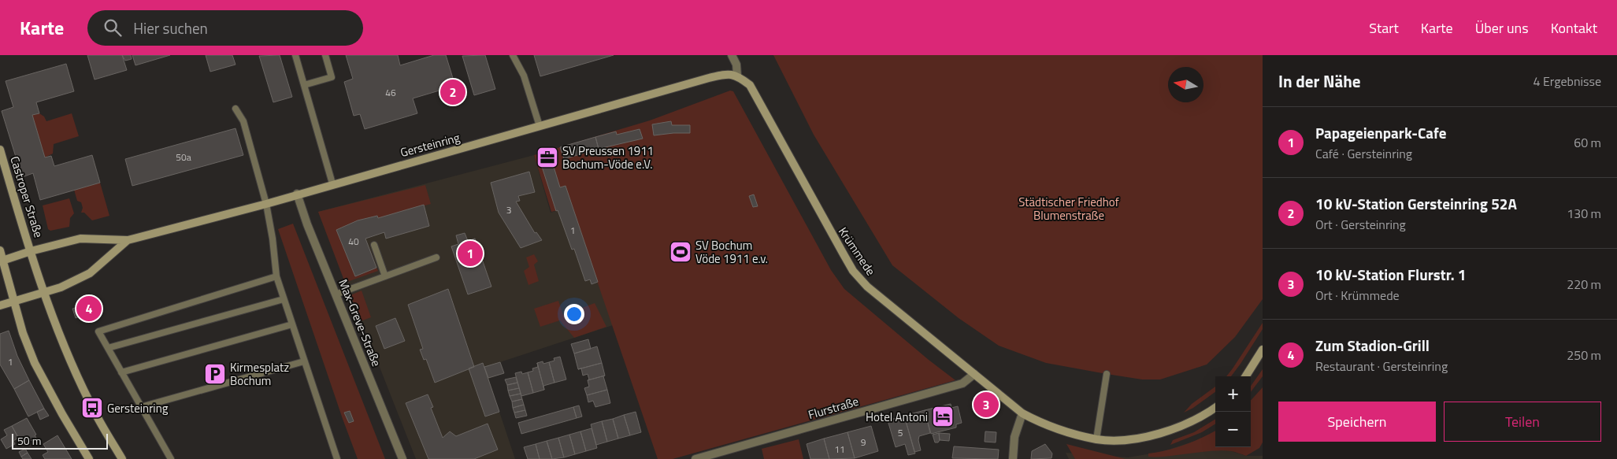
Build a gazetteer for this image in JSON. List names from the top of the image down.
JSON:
{
  "streets": {
    "street": [
      "Gersteinring",
      "Castroper Straße",
      "Krümmede",
      "Max-Greve-Straße",
      "Flurstraße"
    ]
  },
  "crossings": [
    ["Gersteinring", "Castroper Straße"],
    ["Gersteinring", "Krümmede"],
    ["Gersteinring", "Max-Greve-Straße"],
    ["Krümmede", "Flurstraße"]
  ],
  "parks": ["Städtischer Friedhof Blumenstraße"],
  "places": {
    "office": ["SV Preussen 1911 Bochum-Vöde e.V."],
    "sports": ["SV Bochum Vöde 1911 e.v."],
    "parking": ["Kirmesplatz Bochum"],
    "bus stop": ["Gersteinring"],
    "hotel": ["Hotel Antoni"]
  },
  "house_numbers": [
    "46",
    "50a",
    "3",
    "1",
    "40",
    "1",
    "5",
    "9",
    "11"
  ],
  "scale_bar": "50 m",
  "north": "left",
  "page": {
    "header": "Karte",
    "search": "Hier suchen",
    "nav": [
      "Start",
      "Karte",
      "Über uns",
      "Kontakt"
    ],
    "heading": ["In der Nähe", "4 Ergebnisse"],
    "pins": [
      "2",
      "1",
      "4",
      "3"
    ],
    "list": [
      {
        "mark": "1",
        "name": "Papageienpark-Cafe",
        "note": "Café · Gersteinring",
        "value": "60 m"
      },
      {
        "mark": "2",
        "name": "10 kV-Station Gersteinring 52A",
        "note": "Ort · Gersteinring",
        "value": "130 m"
      },
      {
        "mark": "3",
        "name": "10 kV-Station Flurstr. 1",
        "note": "Ort · Krümmede",
        "value": "220 m"
      },
      {
        "mark": "4",
        "name": "Zum Stadion-Grill",
        "note": "Restaurant · Gersteinring",
        "value": "250 m"
      }
    ],
    "map_buttons": ["+", "−"],
    "buttons": ["Speichern", "Teilen"],
    "scale": "50 m"
  }
}
